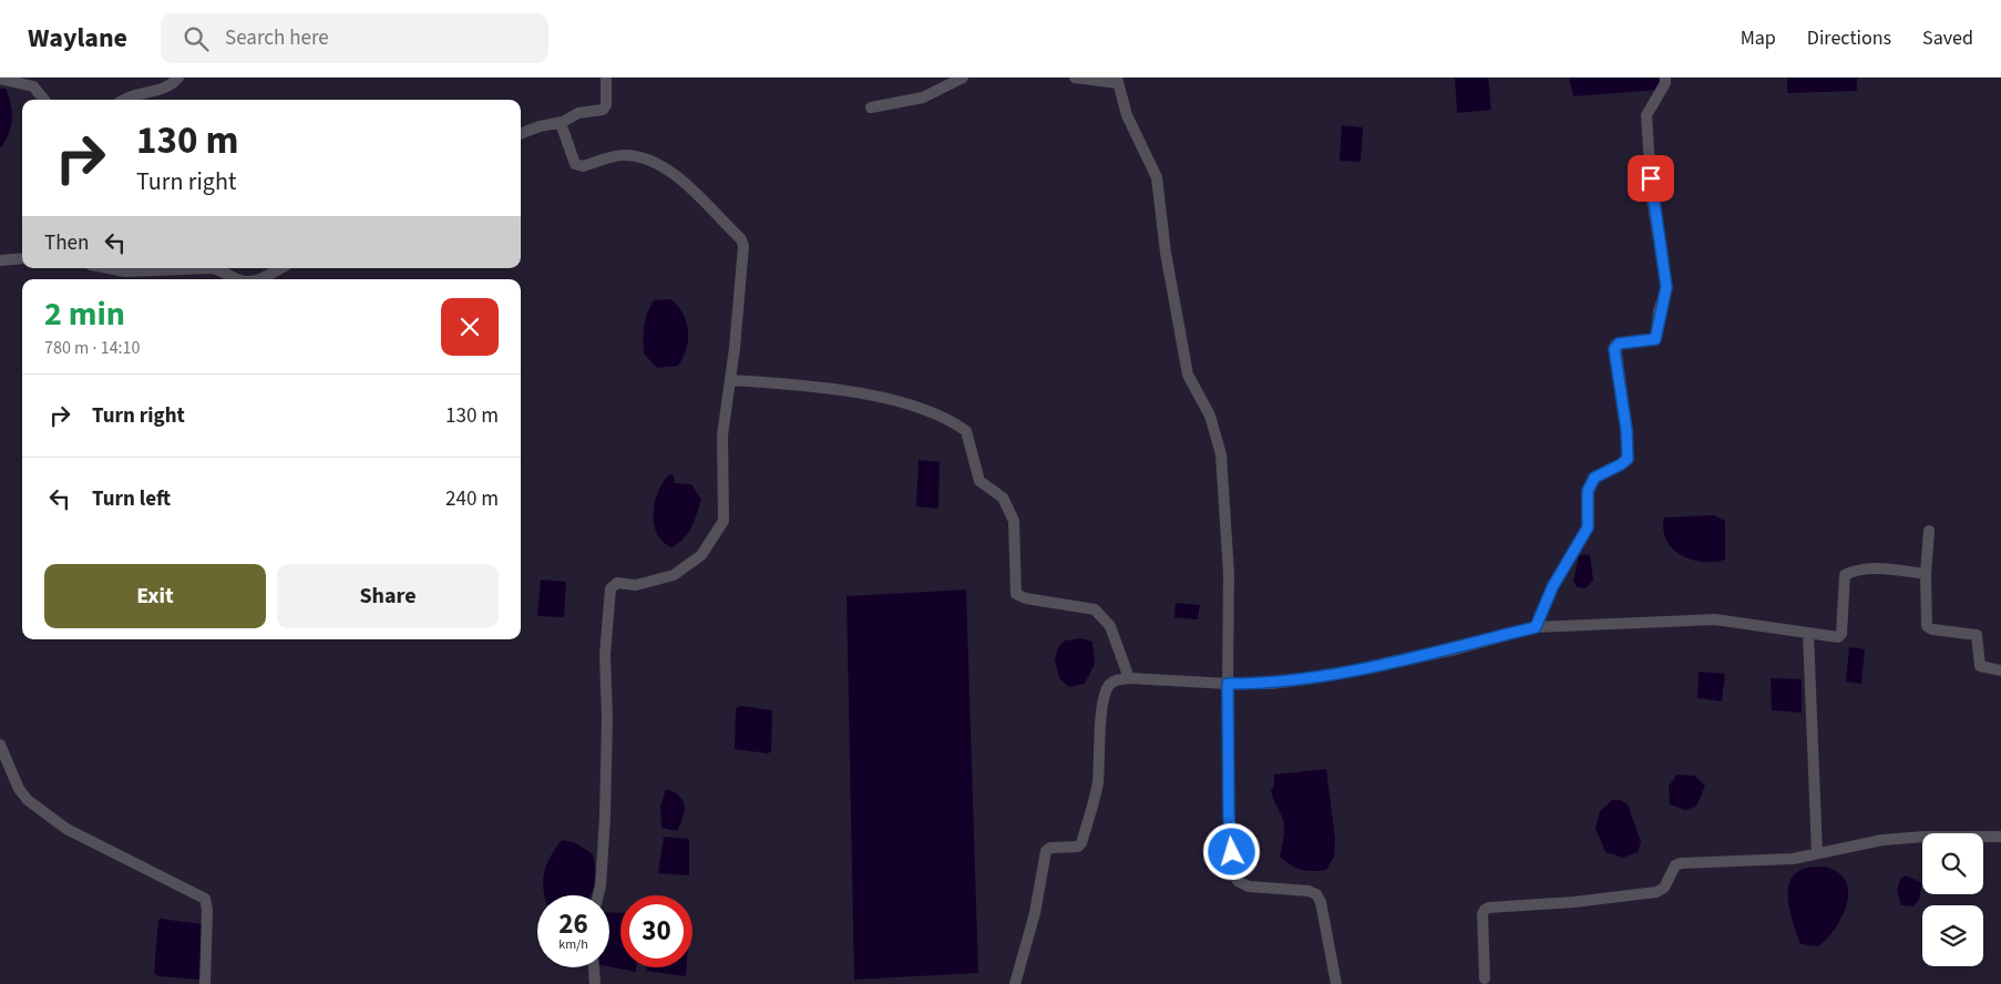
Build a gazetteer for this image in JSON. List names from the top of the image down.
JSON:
{
  "page": {
    "header": "Waylane",
    "search": "Search here",
    "nav": ["Map", "Directions", "Saved"],
    "turn": ["130 m", "Turn right"],
    "then": "Then",
    "heading": ["2 min", "780 m · 14:10"],
    "list": [
      {
        "name": "Turn right",
        "value": "130 m"
      },
      {
        "name": "Turn left",
        "value": "240 m"
      }
    ],
    "buttons": ["Exit", "Share"],
    "speed": "26 km/h",
    "limit": "30"
  }
}
